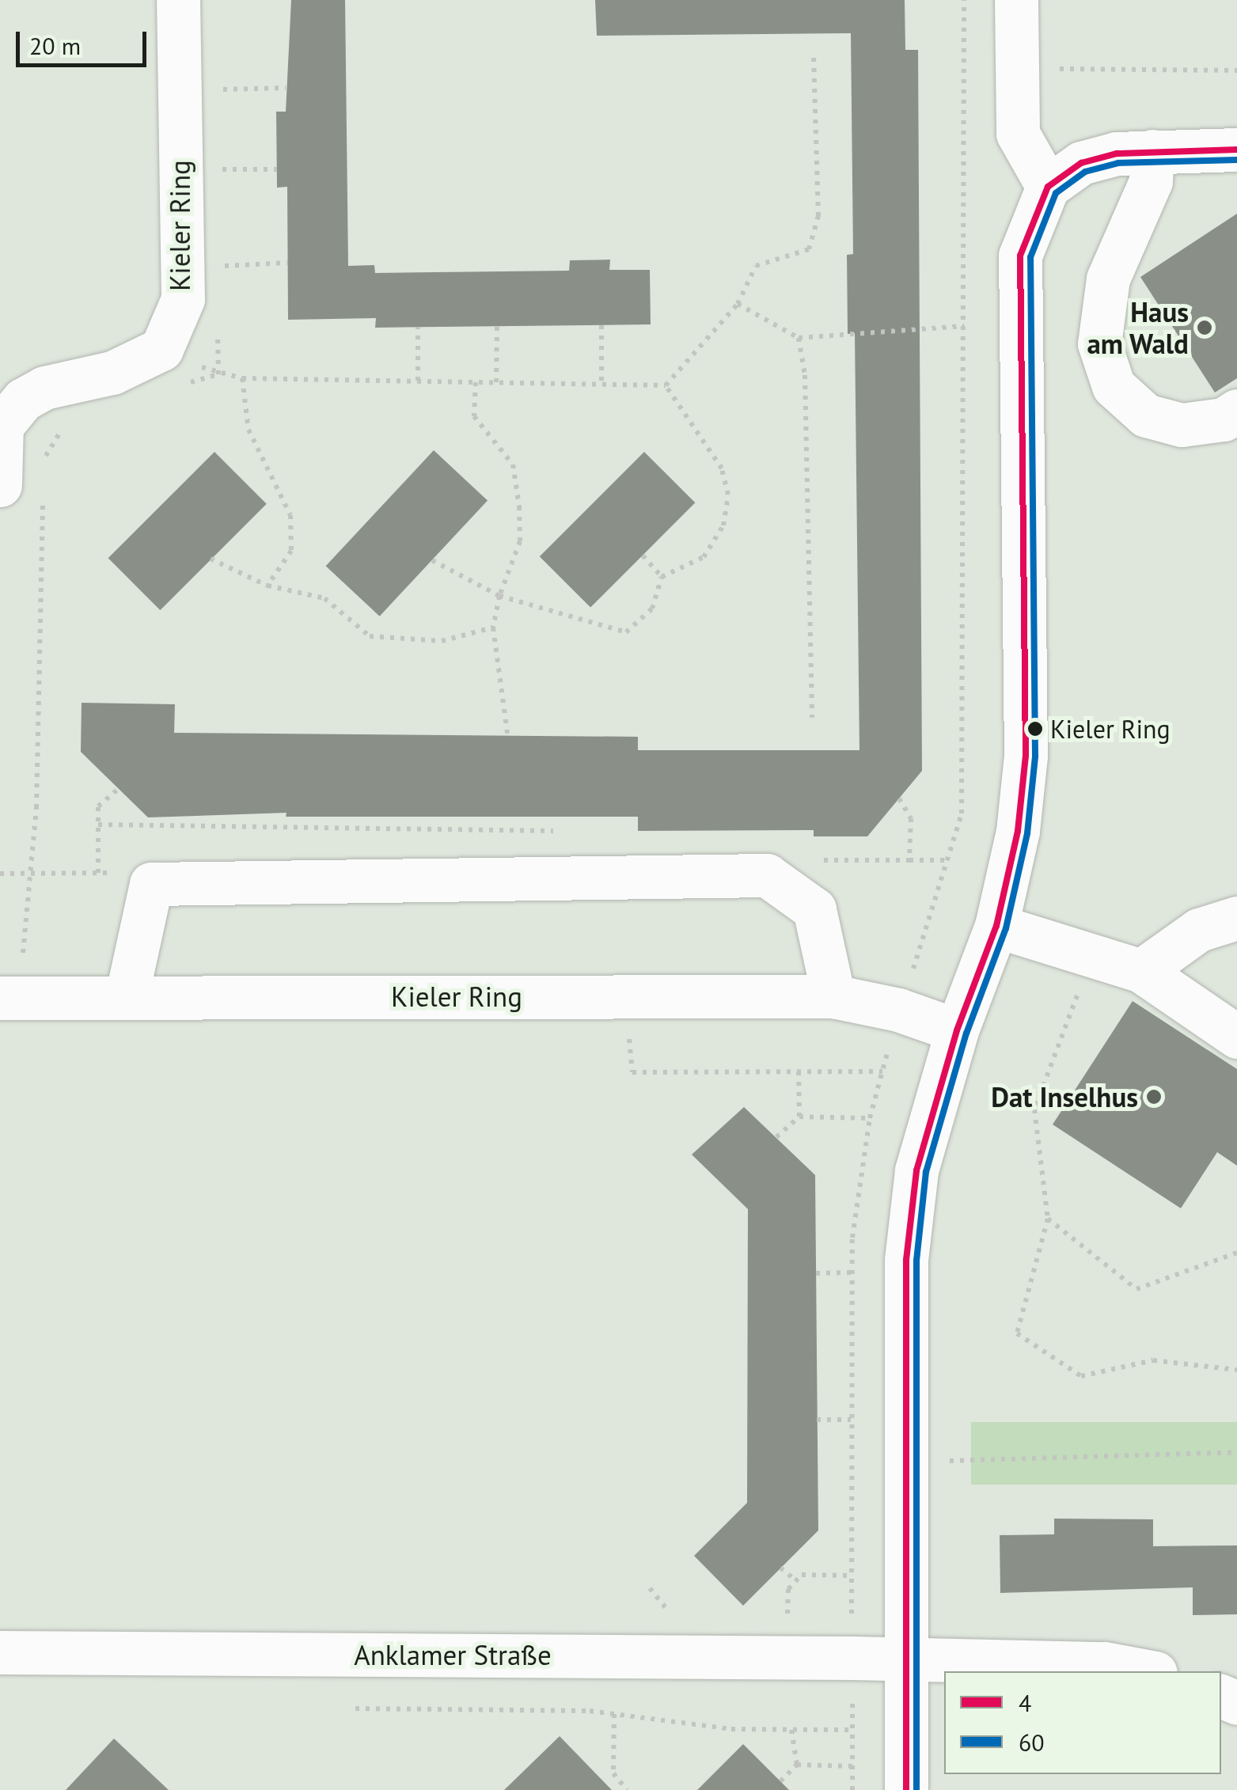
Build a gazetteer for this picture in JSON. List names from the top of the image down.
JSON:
{
  "streets": {
    "street": ["Kieler Ring", "Anklamer Straße"]
  },
  "places": ["Haus am Wald", "Kieler Ring", "Dat Inselhus"],
  "lines": ["transit line 4", "transit line 60"],
  "legend": ["4", "60"],
  "scale_bar": "20 m"
}
